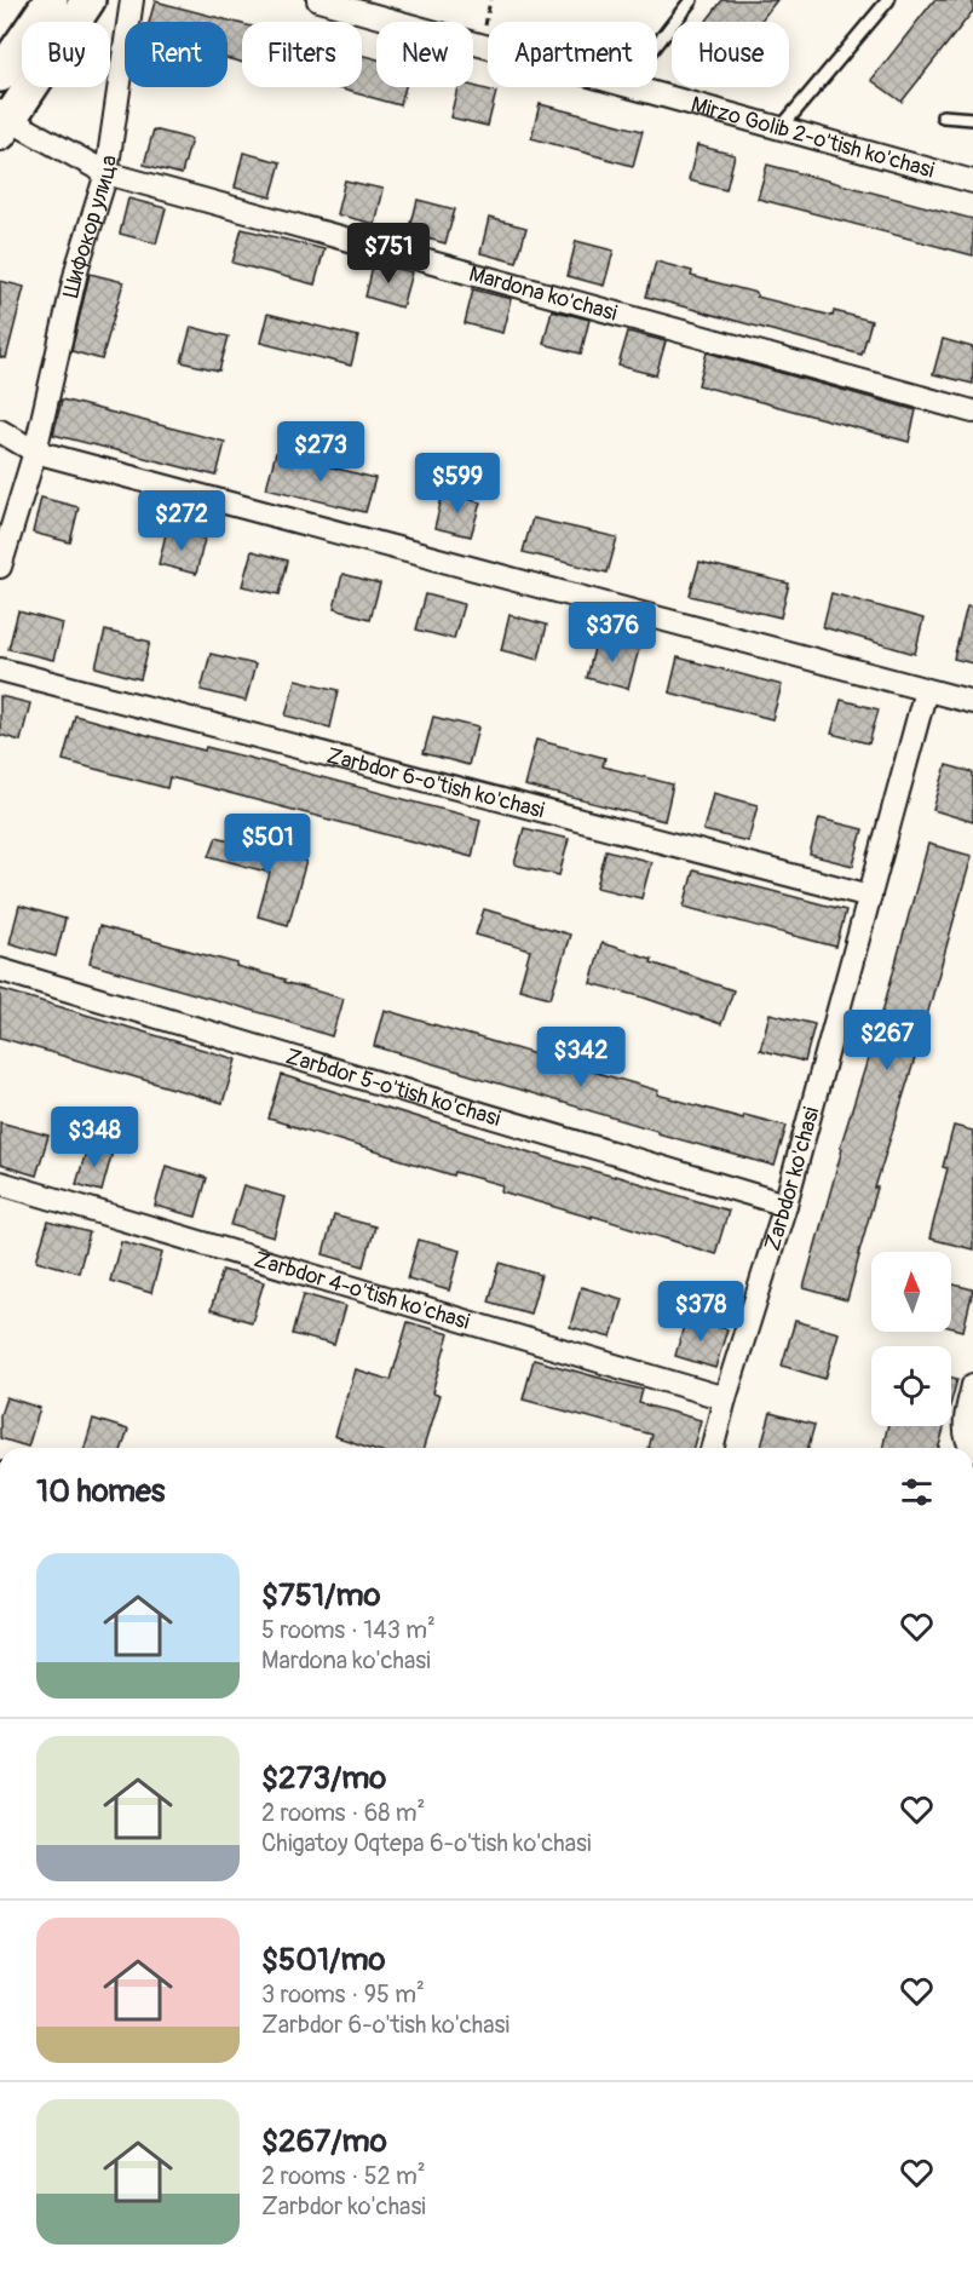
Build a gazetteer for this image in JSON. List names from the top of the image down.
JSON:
{
  "streets": {
    "street": [
      "Mirzo Golib 2-o'tish ko'chasi",
      "Шифокор улица",
      "Mardona ko'chasi",
      "Zarbdor 6-o'tish ko'chasi",
      "Zarbdor 5-o'tish ko'chasi",
      "Zarbdor ko'chasi",
      "Zarbdor 4-o'tish ko'chasi"
    ]
  },
  "crossings": [
    ["Шифокор улица", "Mardona ko'chasi"],
    ["Zarbdor 6-o'tish ko'chasi", "Zarbdor ko'chasi"],
    ["Zarbdor 5-o'tish ko'chasi", "Zarbdor ko'chasi"],
    ["Zarbdor ko'chasi", "Zarbdor 4-o'tish ko'chasi"]
  ],
  "north": "top",
  "page": {
    "chip": [
      "Buy",
      "Rent",
      "Filters",
      "New",
      "Apartment",
      "House"
    ],
    "price": [
      "$751",
      "$273",
      "$599",
      "$272",
      "$376",
      "$501",
      "$267",
      "$342",
      "$348",
      "$378"
    ],
    "heading": "10 homes",
    "list": [
      {
        "name": "$751/mo",
        "note": "5 rooms · 143 m² · Mardona ko'chasi"
      },
      {
        "name": "$273/mo",
        "note": "2 rooms · 68 m² · Chigatoy Oqtepa 6-o'tish ko'chasi"
      },
      {
        "name": "$501/mo",
        "note": "3 rooms · 95 m² · Zarbdor 6-o'tish ko'chasi"
      },
      {
        "name": "$267/mo",
        "note": "2 rooms · 52 m² · Zarbdor ko'chasi"
      }
    ]
  }
}
